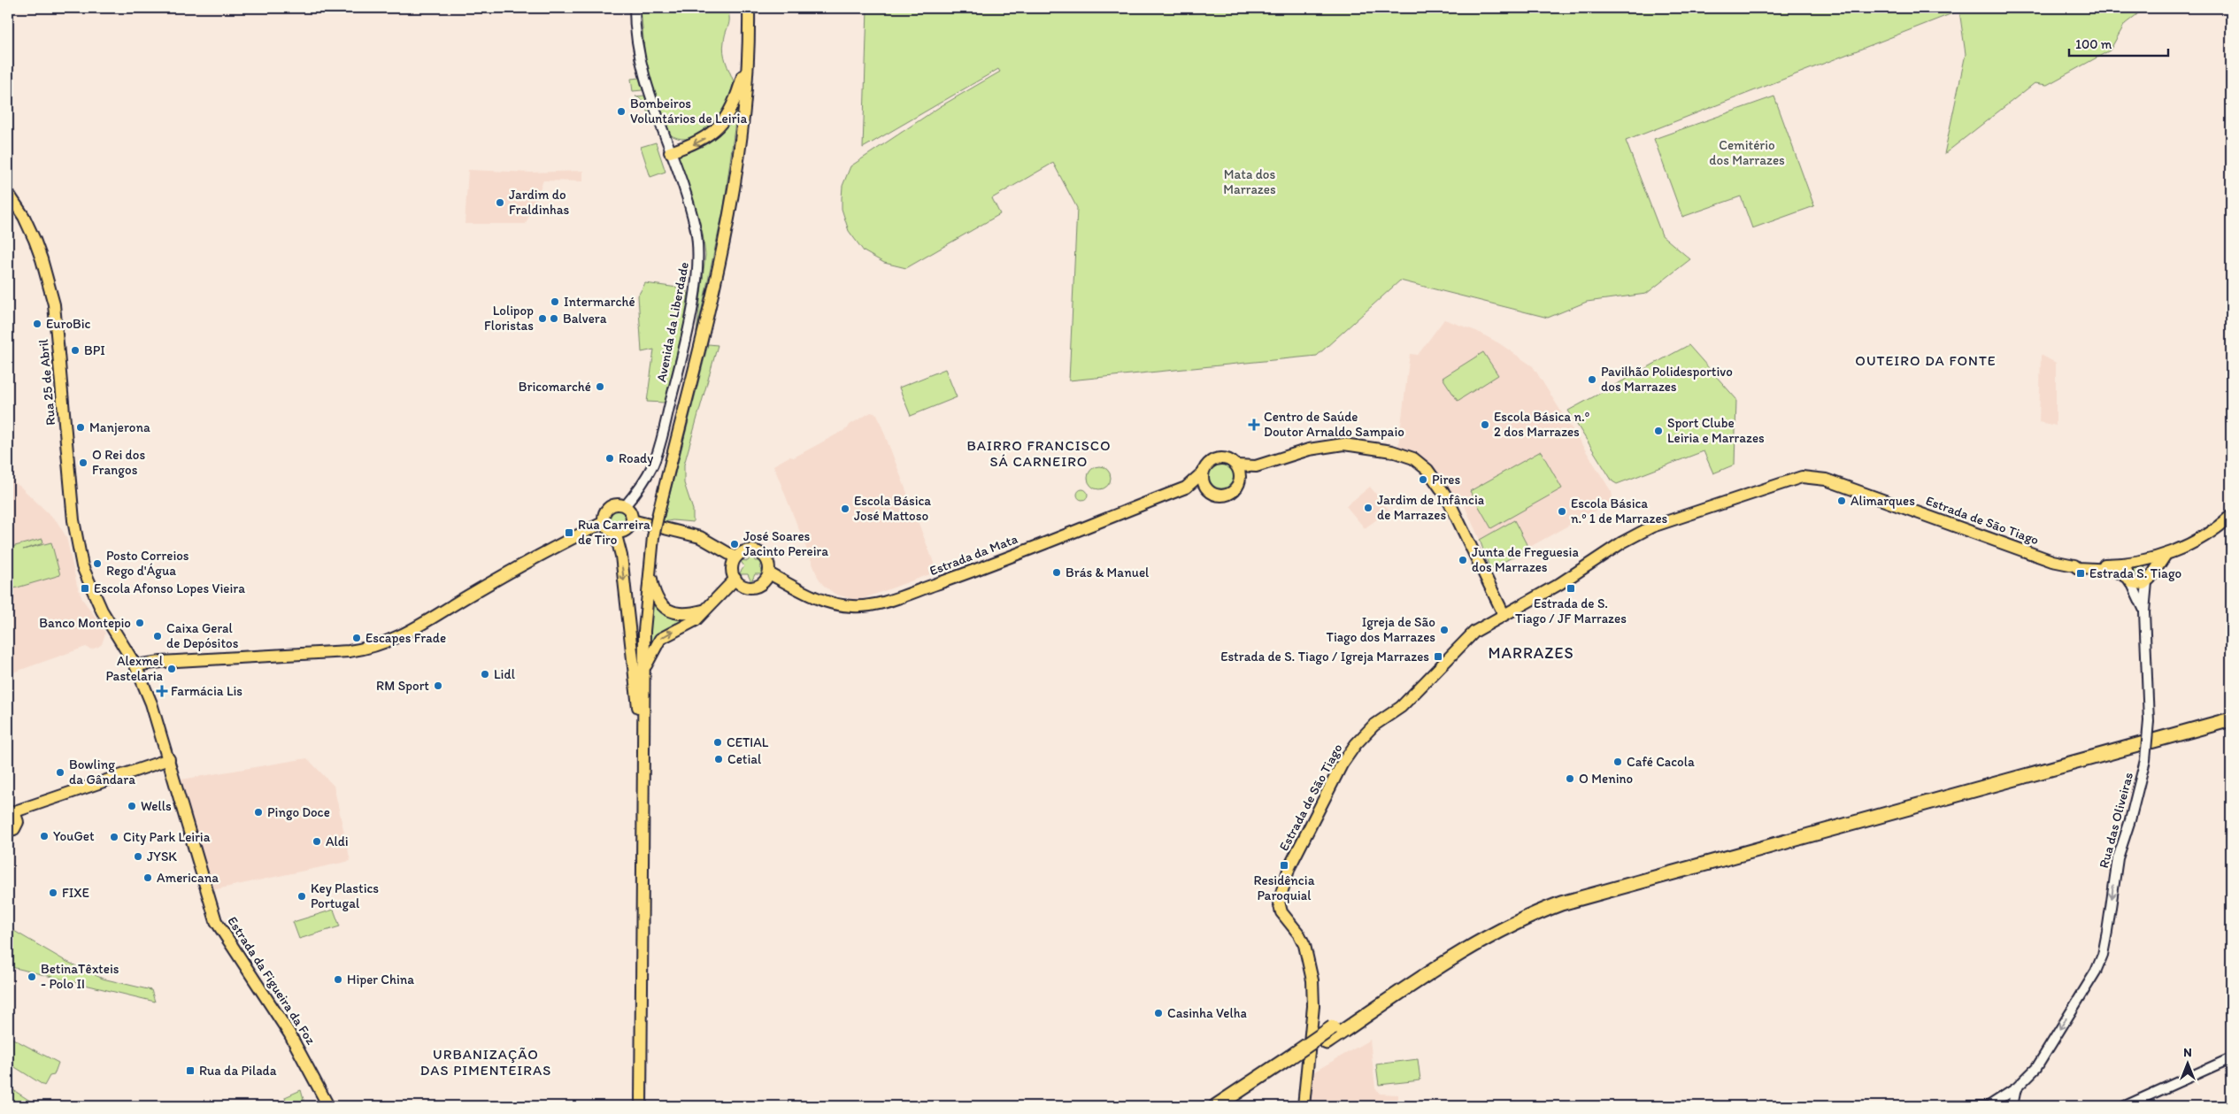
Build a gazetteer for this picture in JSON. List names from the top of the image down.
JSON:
{
  "streets": {
    "main road": [
      "Rua 25 de Abril",
      "Estrada de São Tiago",
      "Estrada da Mata",
      "Estrada da Figueira da Foz"
    ],
    "street": ["Avenida da Liberdade", "Rua das Oliveiras"]
  },
  "crossings": [
    ["Rua 25 de Abril", "Estrada da Figueira da Foz"]
  ],
  "one_way": ["Rua das Oliveiras"],
  "districts": [
    "OUTEIRO DA FONTE",
    "BAIRRO FRANCISCO SÁ CARNEIRO",
    "MARRAZES",
    "URBANIZAÇÃO DAS PIMENTEIRAS"
  ],
  "parks": ["Cemitério dos Marrazes", "Mata dos Marrazes"],
  "places": {
    "other": [
      "Bombeiros Voluntários de Leiria",
      "Jardim do Fraldinhas",
      "Intermarché",
      "Lolipop Floristas",
      "Balvera",
      "EuroBic",
      "BPI",
      "Pavilhão Polidesportivo dos Marrazes",
      "Bricomarché",
      "Escola Básica n.º 2 dos Marrazes",
      "Manjerona",
      "Sport Clube Leiria e Marrazes",
      "Roady",
      "O Rei dos Frangos",
      "Pires",
      "Alimarques",
      "Jardim de Infância de Marrazes",
      "Escola Básica José Mattoso",
      "Escola Básica n.º 1 de Marrazes",
      "José Soares Jacinto Pereira",
      "Junta de Freguesia dos Marrazes",
      "Posto Correios Rego d'Água",
      "Brás & Manuel",
      "Banco Montepio",
      "Igreja de São Tiago dos Marrazes",
      "Caixa Geral de Depósitos",
      "Escapes Frade",
      "Alexmel Pastelaria",
      "Lidl",
      "RM Sport",
      "CETIAL",
      "Cetial",
      "Café Cacola",
      "Bowling da Gândara",
      "O Menino",
      "Wells",
      "Pingo Doce",
      "YouGet",
      "City Park Leiria",
      "Aldi",
      "JYSK",
      "Americana",
      "FIXE",
      "Key Plastics Portugal",
      "BetinaTêxteis - Polo II",
      "Hiper China",
      "Casinha Velha"
    ],
    "health": ["Centro de Saúde Doutor Arnaldo Sampaio", "Farmácia Lis"],
    "transit": [
      "Rua Carreira de Tiro",
      "Estrada S. Tiago",
      "Escola Afonso Lopes Vieira",
      "Estrada de S. Tiago / JF Marrazes",
      "Estrada de S. Tiago / Igreja Marrazes",
      "Residência Paroquial",
      "Rua da Pilada"
    ]
  },
  "scale_bar": "100 m",
  "north": "top"
}
